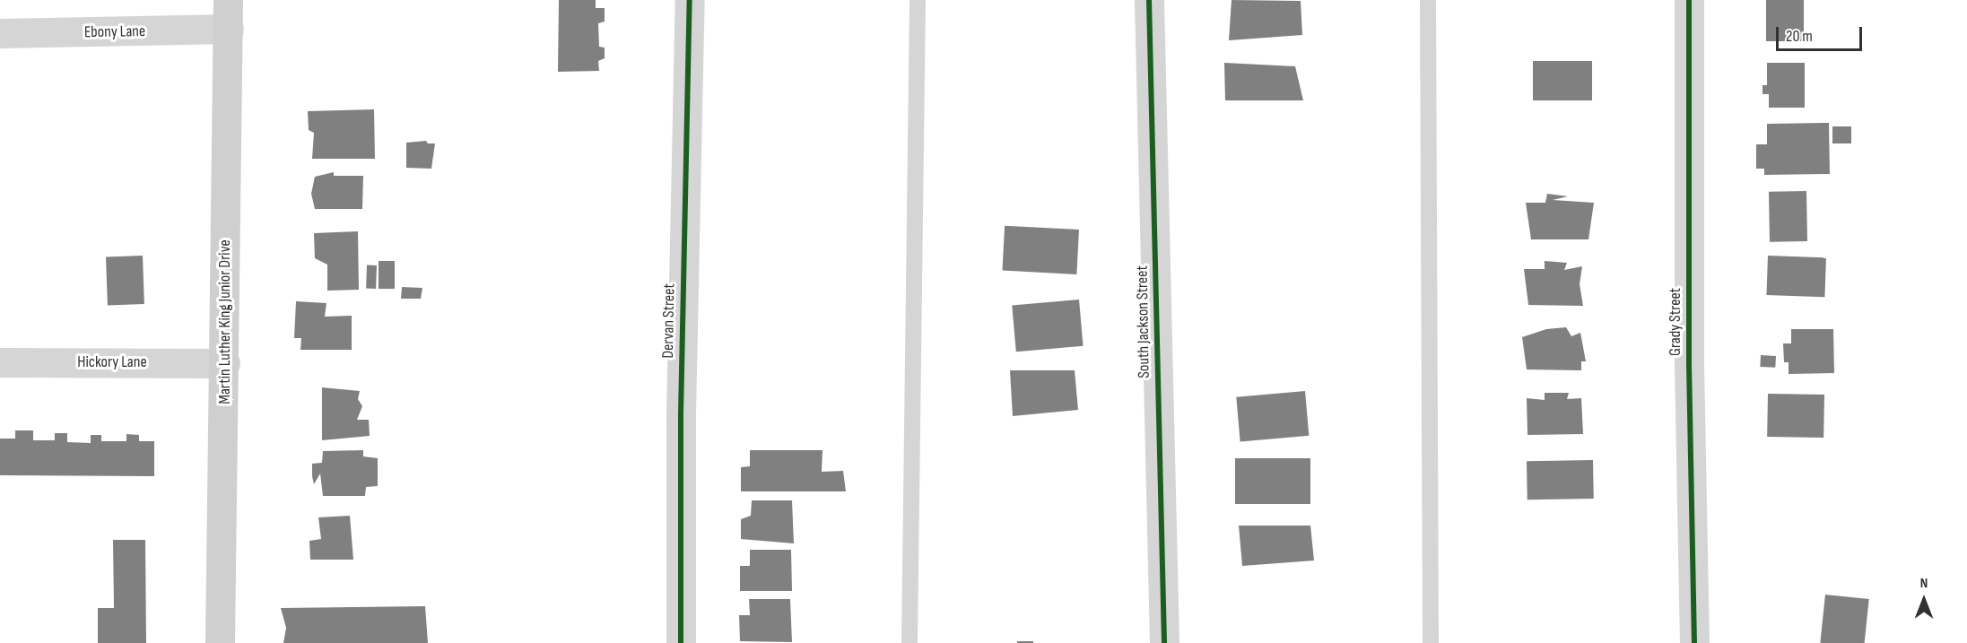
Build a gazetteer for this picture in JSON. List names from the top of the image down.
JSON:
{
  "streets": {
    "street": [
      "Ebony Lane",
      "Dervan Street",
      "Martin Luther King Junior Drive",
      "South Jackson Street",
      "Grady Street",
      "Hickory Lane"
    ]
  },
  "crossings": [
    ["Ebony Lane", "Martin Luther King Junior Drive"],
    ["Martin Luther King Junior Drive", "Hickory Lane"]
  ],
  "scale_bar": "20 m",
  "north": "top"
}
